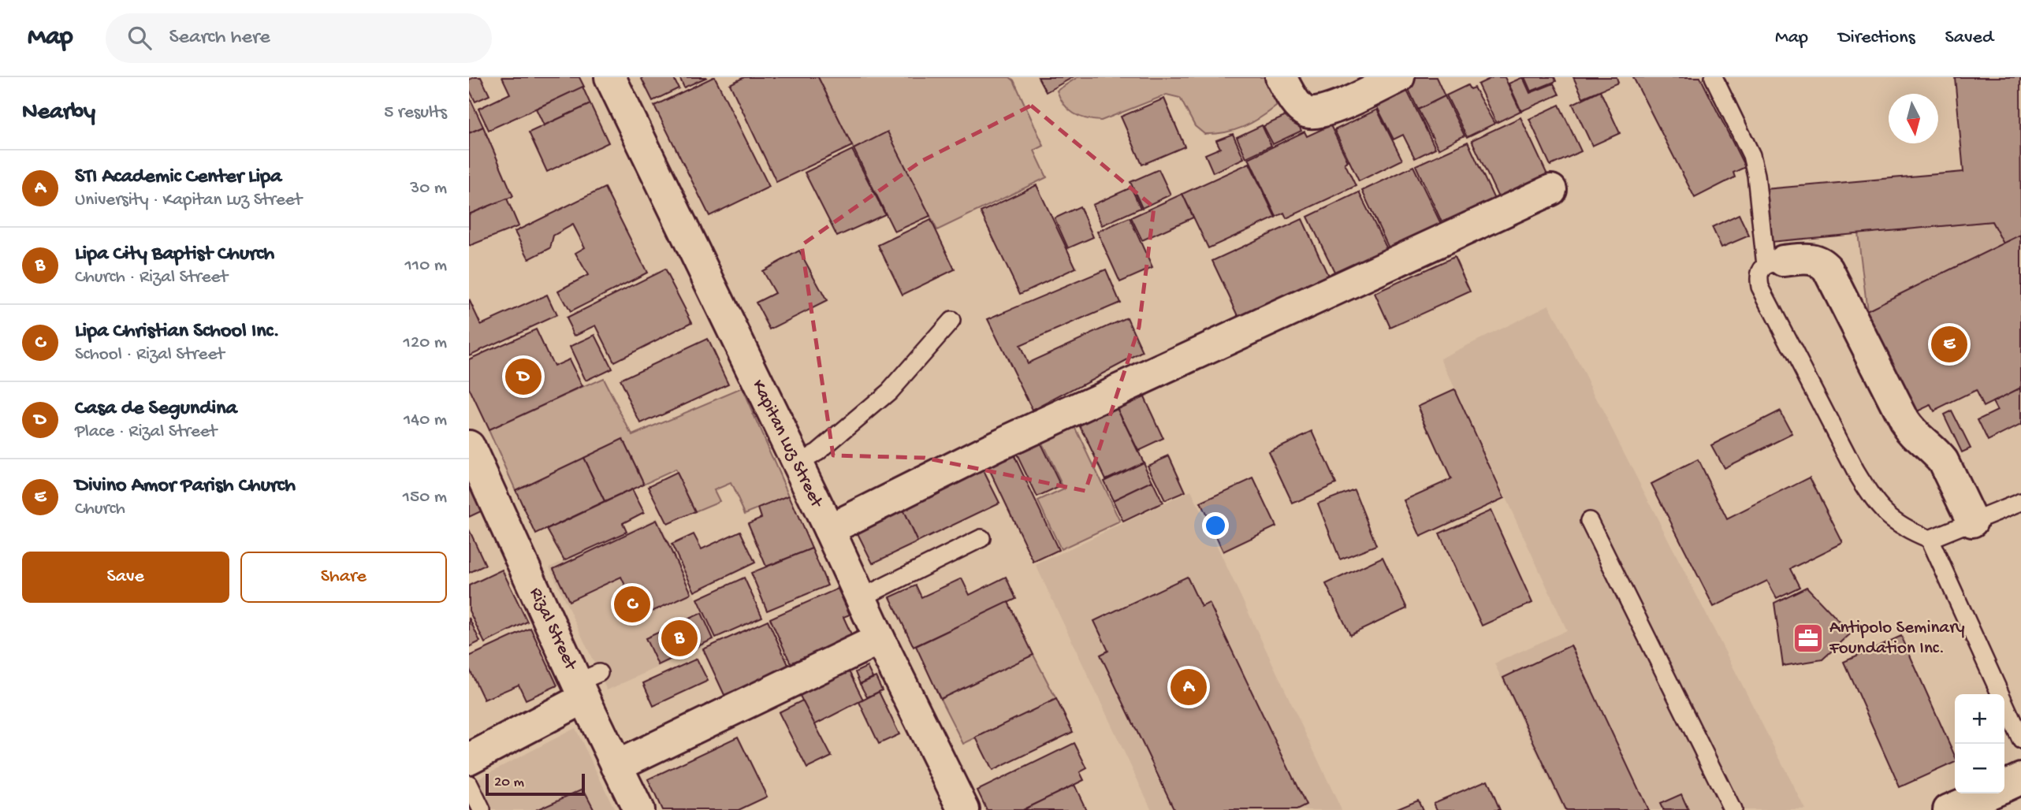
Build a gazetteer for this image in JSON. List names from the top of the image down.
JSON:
{
  "streets": {
    "street": ["Kapitan Luz Street", "Rizal Street"]
  },
  "places": {
    "office": ["Antipolo Seminary Foundation Inc."]
  },
  "scale_bar": "20 m",
  "north": "bottom",
  "page": {
    "header": "Map",
    "search": "Search here",
    "nav": ["Map", "Directions", "Saved"],
    "heading": ["Nearby", "5 results"],
    "list": [
      {
        "mark": "A",
        "name": "STI Academic Center Lipa",
        "note": "University · Kapitan Luz Street",
        "value": "30 m"
      },
      {
        "mark": "B",
        "name": "Lipa City Baptist Church",
        "note": "Church · Rizal Street",
        "value": "110 m"
      },
      {
        "mark": "C",
        "name": "Lipa Christian School Inc.",
        "note": "School · Rizal Street",
        "value": "120 m"
      },
      {
        "mark": "D",
        "name": "Casa de Segundina",
        "note": "Place · Rizal Street",
        "value": "140 m"
      },
      {
        "mark": "E",
        "name": "Divino Amor Parish Church",
        "note": "Church",
        "value": "150 m"
      }
    ],
    "pins": [
      "E",
      "D",
      "C",
      "B",
      "A"
    ],
    "buttons": ["Save", "Share"],
    "map_buttons": ["+", "−"],
    "scale": "20 m"
  }
}
